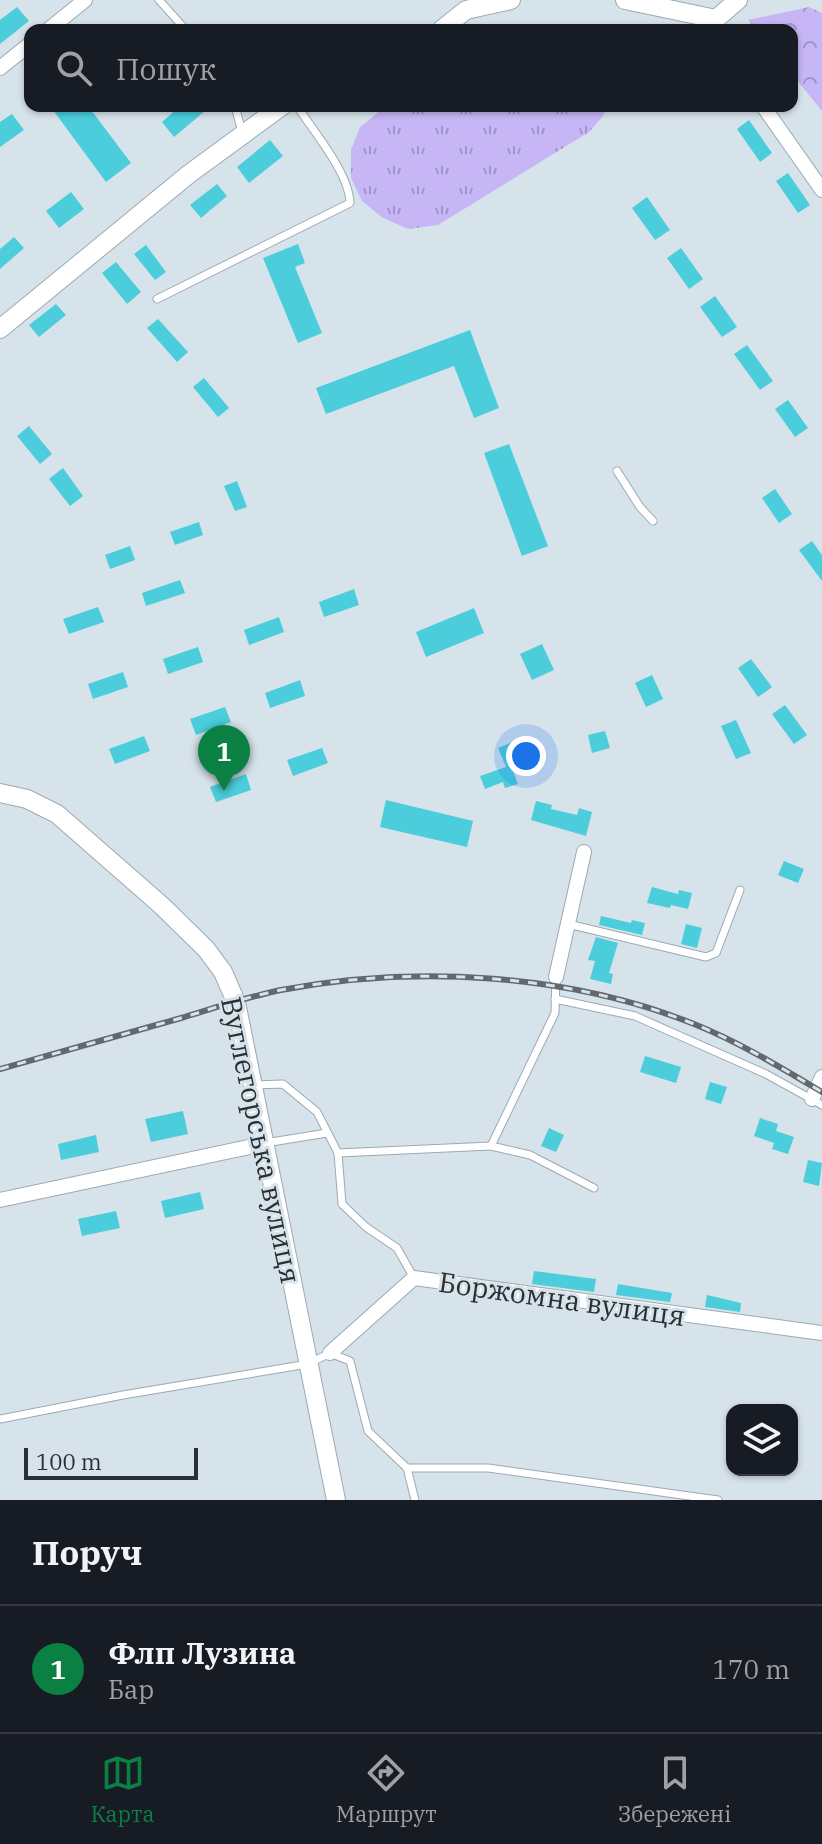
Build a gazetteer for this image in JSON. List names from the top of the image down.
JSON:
{
  "streets": {
    "main road": ["Вуглегорська вулиця"],
    "street": ["Боржомна вулиця"]
  },
  "scale_bar": "100 m",
  "page": {
    "search": "Пошук",
    "pins": "1",
    "scale": "100 m",
    "heading": "Поруч",
    "list": [
      {
        "mark": "1",
        "name": "Флп Лузина",
        "note": "Бар",
        "value": "170 m"
      }
    ],
    "nav": ["Карта", "Маршрут", "Збережені"]
  }
}
